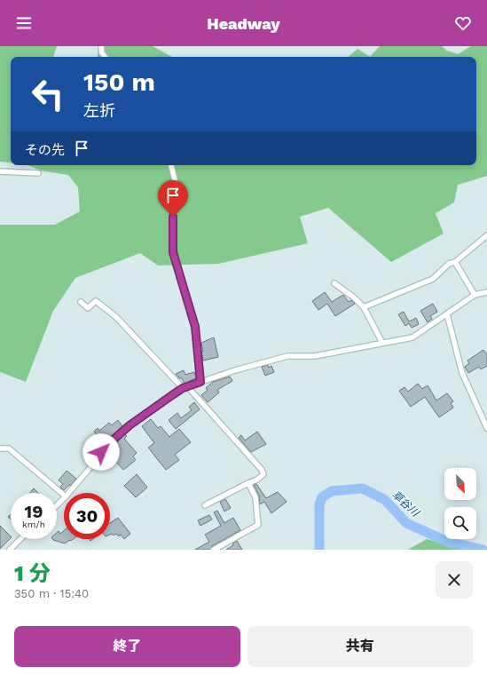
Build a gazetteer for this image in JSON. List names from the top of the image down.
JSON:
{
  "water": ["草谷川"],
  "north": "bottom right",
  "page": {
    "header": "Headway",
    "turn": ["150 m", "左折"],
    "then": "その先",
    "speed": "19 km/h",
    "limit": "30",
    "heading": ["1 分", "350 m · 15:40"],
    "buttons": ["終了", "共有"]
  }
}
